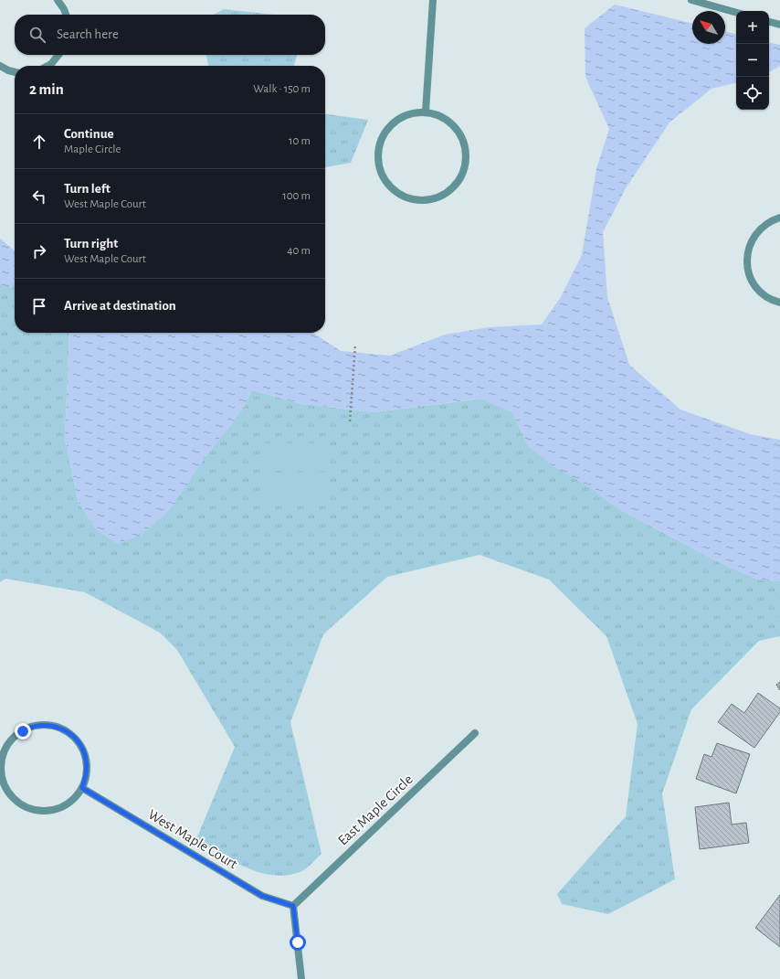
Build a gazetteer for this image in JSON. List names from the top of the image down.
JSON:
{
  "streets": {
    "street": ["East Maple Circle", "West Maple Court"]
  },
  "crossings": [
    ["East Maple Circle", "West Maple Court"]
  ],
  "north": "top left",
  "page": {
    "map_buttons": ["+", "−"],
    "search": "Search here",
    "heading": ["2 min", "Walk · 150 m"],
    "list": [
      ["Continue", "Maple Circle", "10 m"],
      ["Turn left", "West Maple Court", "100 m"],
      ["Turn right", "West Maple Court", "40 m"],
      "Arrive at destination"
    ]
  }
}
